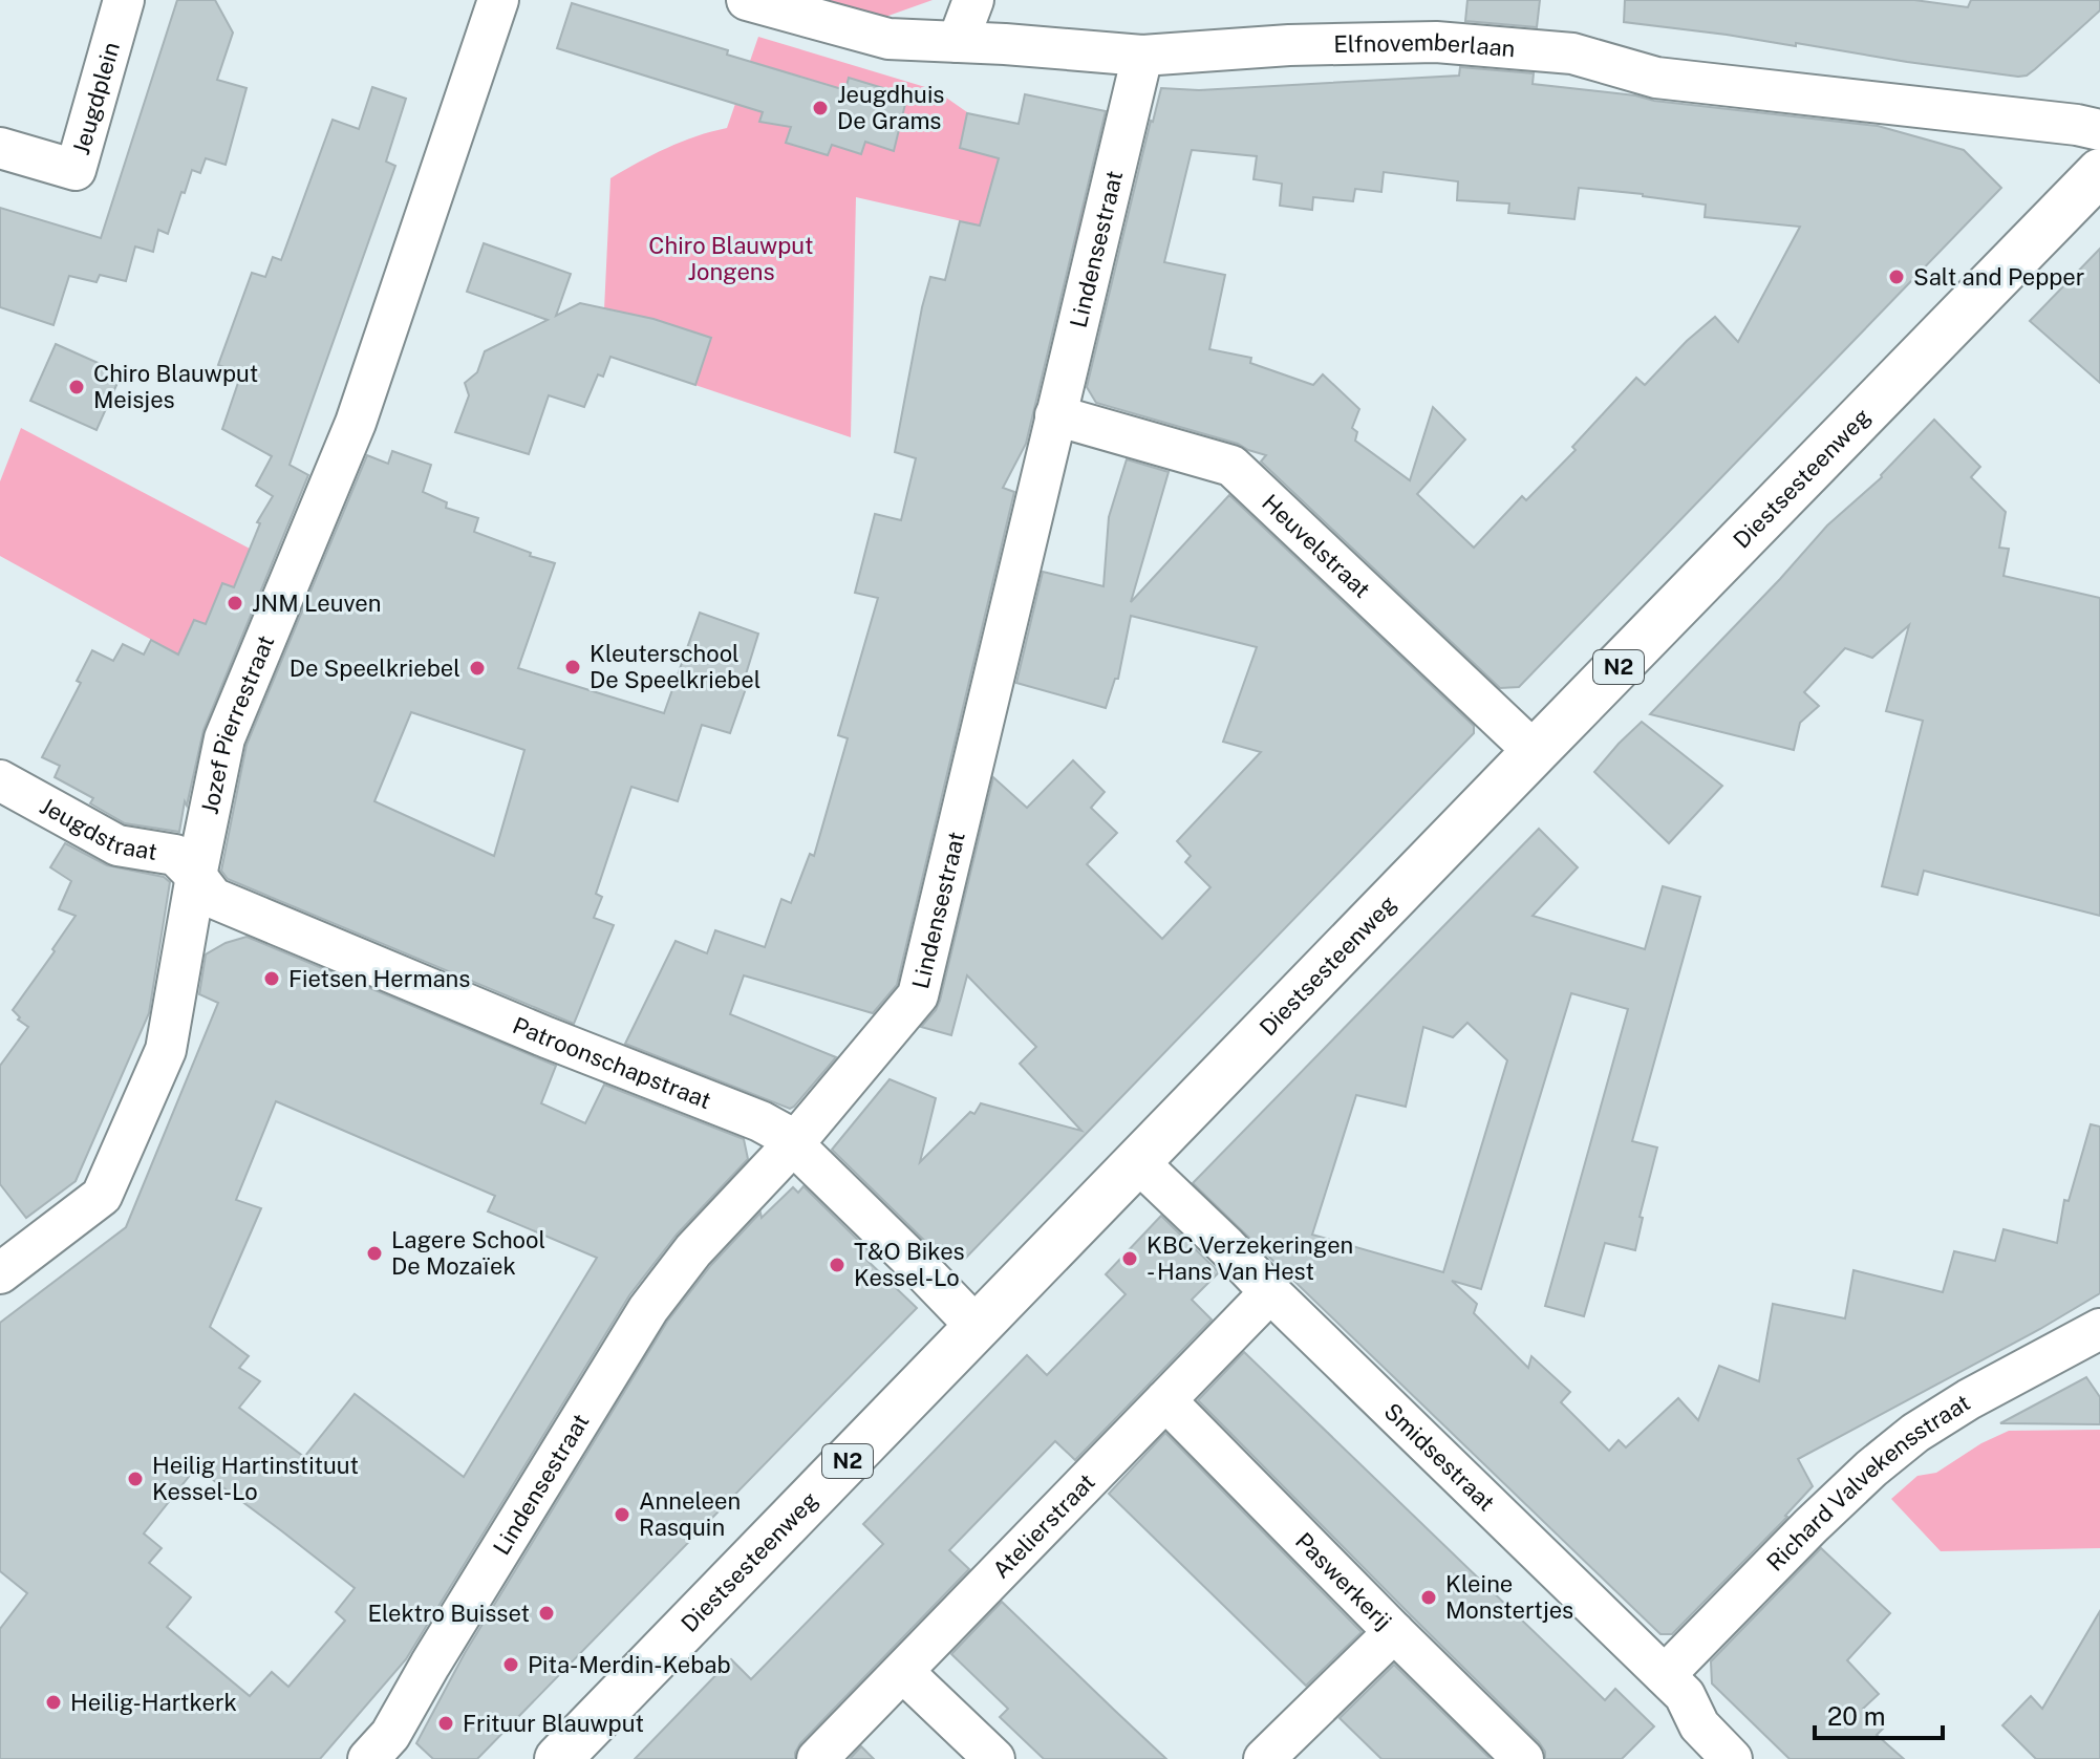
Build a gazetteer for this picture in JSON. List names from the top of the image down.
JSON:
{
  "streets": {
    "main road": ["Diestsesteenweg", "N2"],
    "street": [
      "Elfnovemberlaan",
      "Jeugdplein",
      "Lindensestraat",
      "Heuvelstraat",
      "Jozef Pierrestraat",
      "Jeugdstraat",
      "Patroonschapstraat",
      "Smidsestraat",
      "Richard Valvekensstraat",
      "Atelierstraat",
      "Paswerkerij"
    ]
  },
  "crossings": [
    ["Elfnovemberlaan", "Lindensestraat"],
    ["Lindensestraat", "Heuvelstraat"],
    ["Lindensestraat", "Patroonschapstraat"],
    ["Diestsesteenweg", "Heuvelstraat"],
    ["Diestsesteenweg", "Patroonschapstraat"],
    ["Diestsesteenweg", "Smidsestraat"],
    ["Jozef Pierrestraat", "Jeugdstraat"],
    ["Jozef Pierrestraat", "Patroonschapstraat"],
    ["Jeugdstraat", "Patroonschapstraat"],
    ["Smidsestraat", "Richard Valvekensstraat"],
    ["Smidsestraat", "Atelierstraat"],
    ["Atelierstraat", "Paswerkerij"]
  ],
  "parks": ["Chiro Blauwput Jongens"],
  "places": [
    "Jeugdhuis De Grams",
    "Salt and Pepper",
    "Chiro Blauwput Meisjes",
    "JNM Leuven",
    "Kleuterschool De Speelkriebel",
    "De Speelkriebel",
    "Fietsen Hermans",
    "Lagere School De Mozaïek",
    "KBC Verzekeringen - Hans Van Hest",
    "T&O Bikes Kessel-Lo",
    "Heilig Hartinstituut Kessel-Lo",
    "Anneleen Rasquin",
    "Kleine Monstertjes",
    "Elektro Buisset",
    "Pita-Merdin-Kebab",
    "Heilig-Hartkerk",
    "Frituur Blauwput"
  ],
  "scale_bar": "20 m"
}
